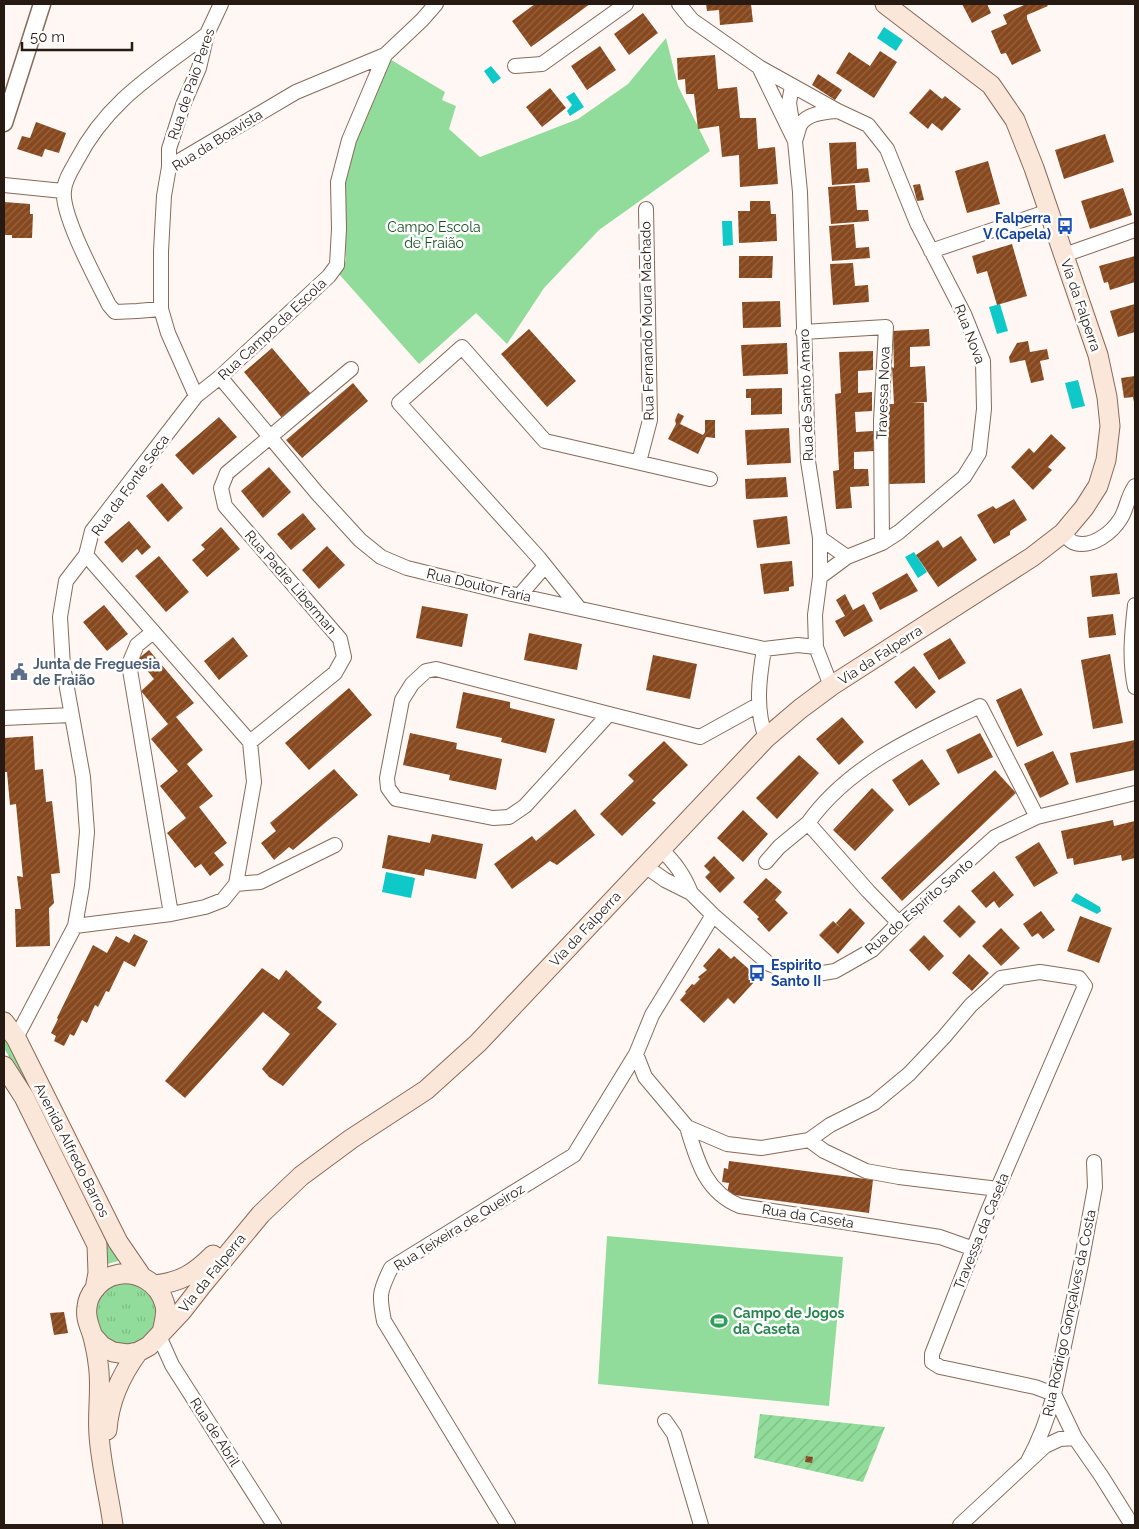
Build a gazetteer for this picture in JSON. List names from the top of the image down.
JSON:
{
  "streets": {
    "main road": ["Via da Falperra", "Avenida Alfredo Barros"],
    "street": [
      "Rua de Paio Peres",
      "Rua da Boavista",
      "Rua Fernando Moura Machado",
      "Rua Campo da Escola",
      "Rua Nova",
      "Travessa Nova",
      "Rua de Santo Amaro",
      "Rua da Fonte Seca",
      "Rua Padre Liberman",
      "Rua Doutor Faria",
      "Rua do Espírito Santo",
      "Rua da Caseta",
      "Rua Teixeira de Queiroz",
      "Travessa da Caseta",
      "Rua Rodrigo Gonçalves da Costa",
      "Rua de Abril"
    ]
  },
  "crossings": [
    ["Rua de Paio Peres", "Rua da Boavista"],
    ["Rua da Boavista", "Rua Campo da Escola"],
    ["Rua da Boavista", "Rua da Fonte Seca"],
    ["Via da Falperra", "Rua de Santo Amaro"],
    ["Via da Falperra", "Avenida Alfredo Barros"],
    ["Via da Falperra", "Rua de Abril"],
    ["Rua Campo da Escola", "Rua da Fonte Seca"],
    ["Rua Campo da Escola", "Rua Doutor Faria"],
    ["Rua Nova", "Travessa Nova"],
    ["Rua Nova", "Rua de Santo Amaro"],
    ["Travessa Nova", "Rua de Santo Amaro"],
    ["Rua de Santo Amaro", "Rua Doutor Faria"],
    ["Rua da Fonte Seca", "Avenida Alfredo Barros"],
    ["Rua Padre Liberman", "Rua Doutor Faria"],
    ["Rua do Espírito Santo", "Rua Teixeira de Queiroz"],
    ["Avenida Alfredo Barros", "Rua de Abril"],
    ["Rua da Caseta", "Travessa da Caseta"],
    ["Travessa da Caseta", "Rua Rodrigo Gonçalves da Costa"]
  ],
  "parks": ["Campo Escola de Fraião"],
  "places": {
    "bus stop": ["Falperra V (Capela)", "Espirito Santo II"],
    "public building": ["Junta de Freguesia de Fraião"],
    "sports": ["Campo de Jogos da Caseta"]
  },
  "scale_bar": "50 m"
}
